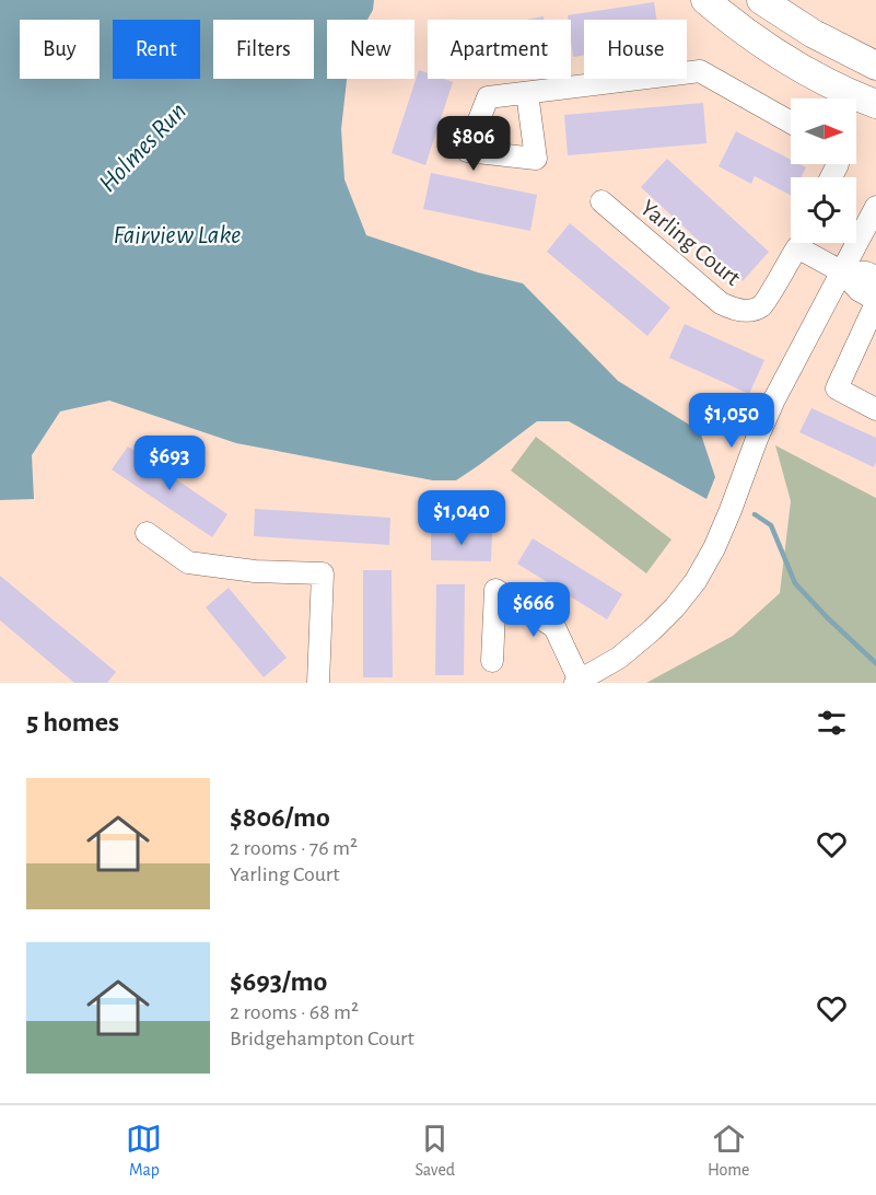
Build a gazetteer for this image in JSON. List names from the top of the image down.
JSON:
{
  "streets": {
    "street": ["Yarling Court"]
  },
  "water": ["Holmes Run", "Fairview Lake"],
  "north": "right",
  "page": {
    "chip": [
      "Buy",
      "Rent",
      "Filters",
      "New",
      "Apartment",
      "House"
    ],
    "price": [
      "$806",
      "$1,050",
      "$693",
      "$1,040",
      "$666"
    ],
    "heading": "5 homes",
    "list": [
      {
        "name": "$806/mo",
        "note": "2 rooms · 76 m² · Yarling Court"
      },
      {
        "name": "$693/mo",
        "note": "2 rooms · 68 m² · Bridgehampton Court"
      }
    ],
    "tabs": ["Map", "Saved", "Home"]
  }
}
